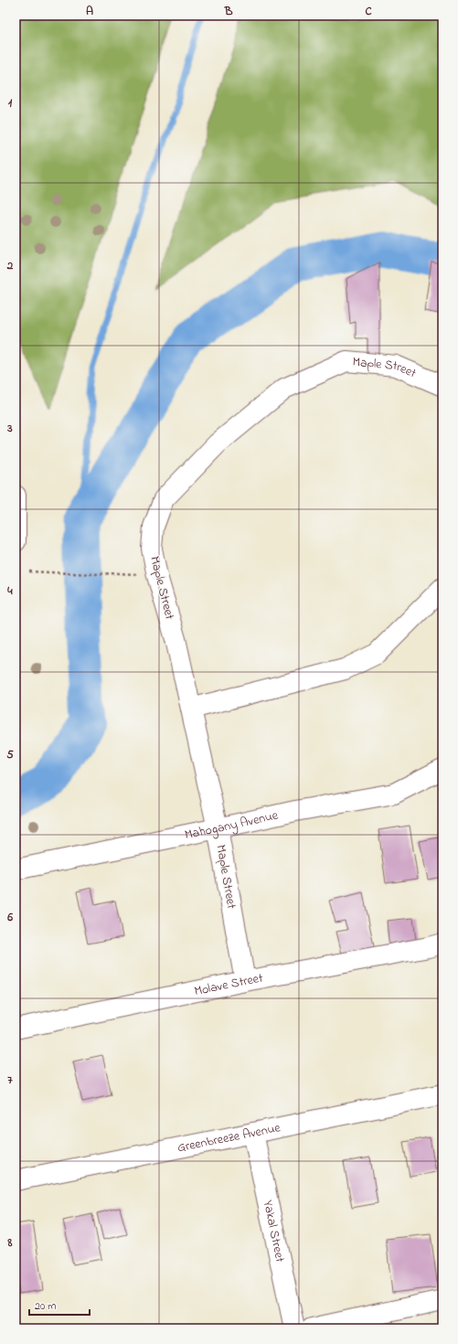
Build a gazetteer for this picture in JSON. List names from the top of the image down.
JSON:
{
  "streets": {
    "street": [
      "Maple Street",
      "Mahogany Avenue",
      "Molave Street",
      "Greenbreeze Avenue",
      "Yakal Street"
    ]
  },
  "crossings": [
    ["Maple Street", "Mahogany Avenue"],
    ["Maple Street", "Molave Street"],
    ["Greenbreeze Avenue", "Yakal Street"]
  ],
  "scale_bar": "20 m",
  "grid": {
    "columns": ["A", "B", "C"],
    "rows": [
      "1",
      "2",
      "3",
      "4",
      "5",
      "6",
      "7",
      "8"
    ]
  }
}
